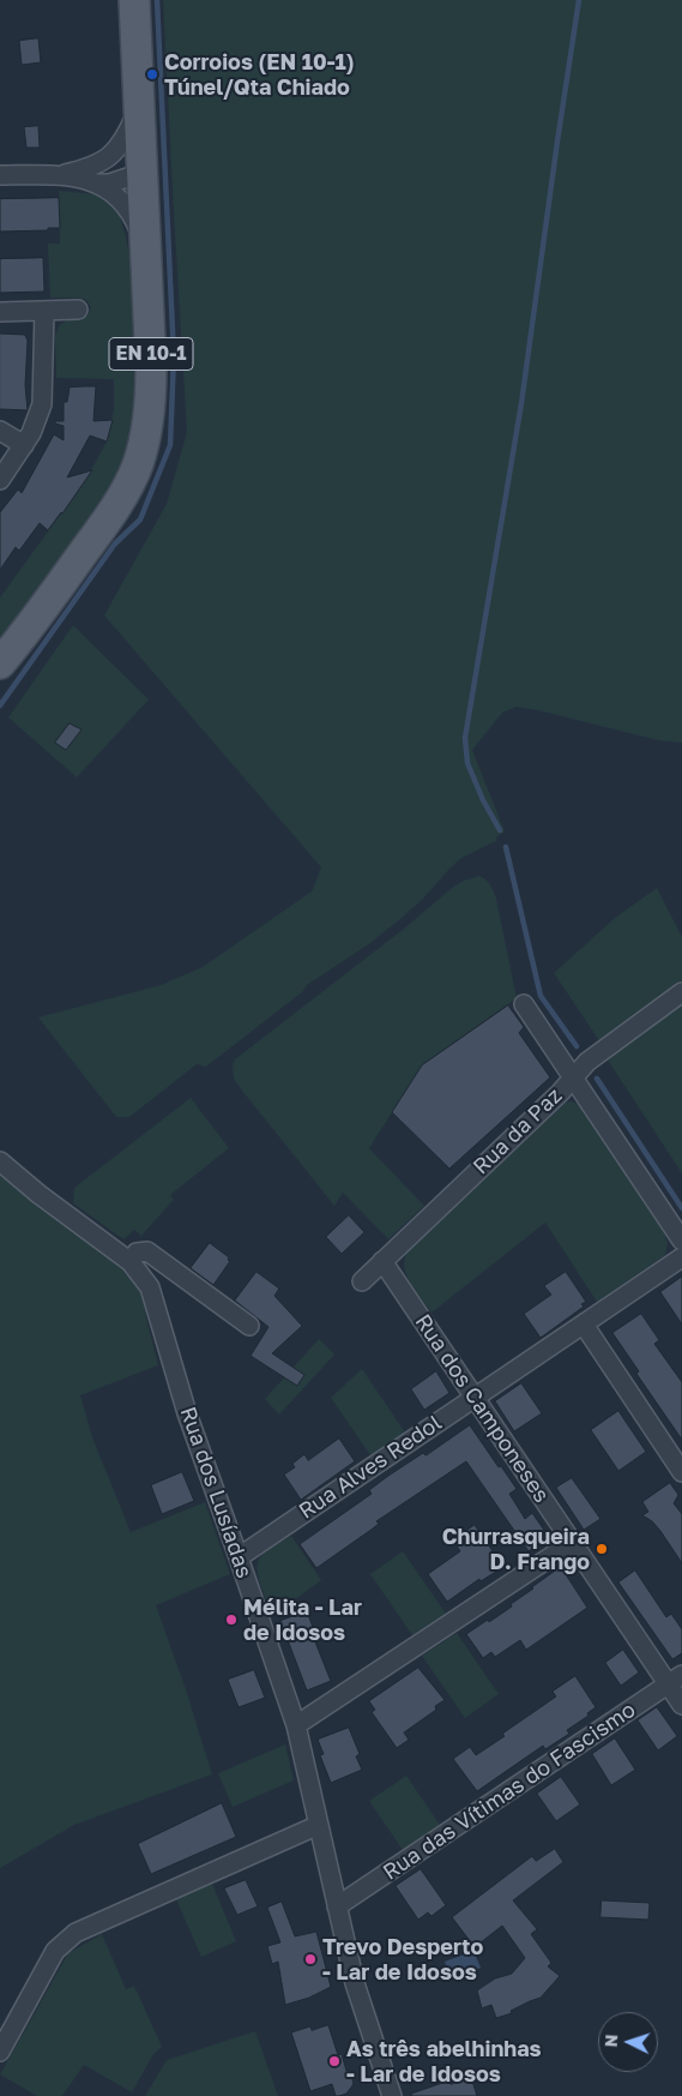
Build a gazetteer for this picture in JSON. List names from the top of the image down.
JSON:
{
  "streets": {
    "main road": ["EN 10-1"],
    "street": [
      "Rua da Paz",
      "Rua dos Camponeses",
      "Rua Alves Redol",
      "Rua dos Lusíadas",
      "Rua das Vítimas do Fascismo"
    ]
  },
  "crossings": [
    ["Rua da Paz", "Rua dos Camponeses"],
    ["Rua dos Camponeses", "Rua Alves Redol"],
    ["Rua dos Camponeses", "Rua das Vítimas do Fascismo"],
    ["Rua Alves Redol", "Rua dos Lusíadas"],
    ["Rua dos Lusíadas", "Rua das Vítimas do Fascismo"]
  ],
  "places": [
    "Corroios (EN 10-1) Túnel/Qta Chiado",
    "Churrasqueira D. Frango",
    "Mélita - Lar de Idosos",
    "Trevo Desperto - Lar de Idosos",
    "As três abelhinhas - Lar de Idosos"
  ],
  "north": "left"
}
